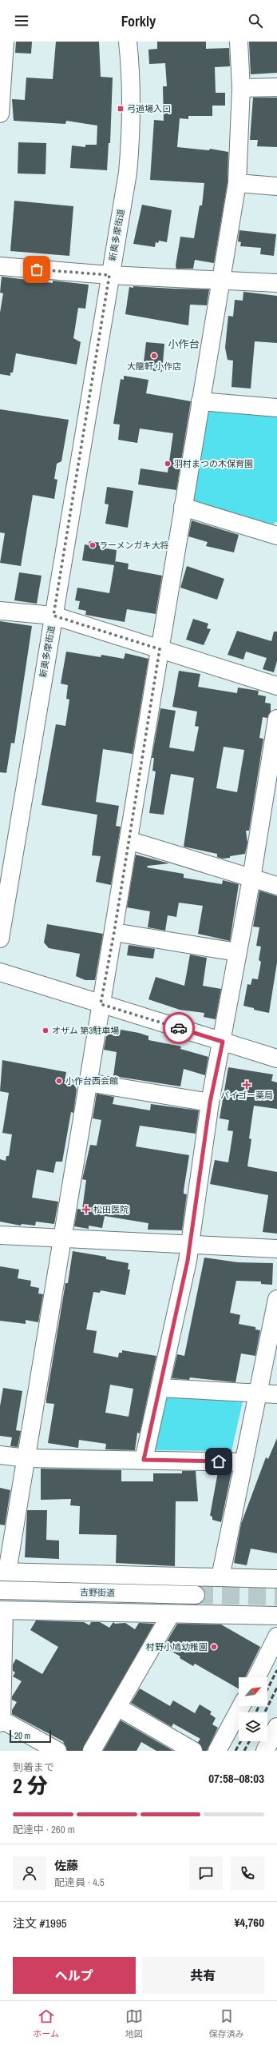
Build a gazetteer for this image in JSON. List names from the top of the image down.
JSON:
{
  "streets": {
    "street": ["新奥多摩街道", "吉野街道"]
  },
  "districts": ["小作台"],
  "places": {
    "transit": ["弓道場入口"],
    "other": [
      "大龍軒 小作店",
      "羽村まつの木保育園",
      "ラーメンガキ大将",
      "オザム 第3駐車場",
      "小作台西会館",
      "村野小鳩幼稚園"
    ],
    "health": ["バイゴー薬局", "松田医院"]
  },
  "scale_bar": "20 m",
  "north": "top right",
  "page": {
    "header": "Forkly",
    "scale": "20 m",
    "heading": ["2 分", "到着まで", "07:58–08:03"],
    "panel": [
      "佐藤",
      "配達員 · 4.5",
      "注文 #1995",
      "¥4,760"
    ],
    "bar": "配達中 · 260 m",
    "buttons": ["ヘルプ", "共有"],
    "tabs": ["ホーム", "地図", "保存済み"]
  }
}
